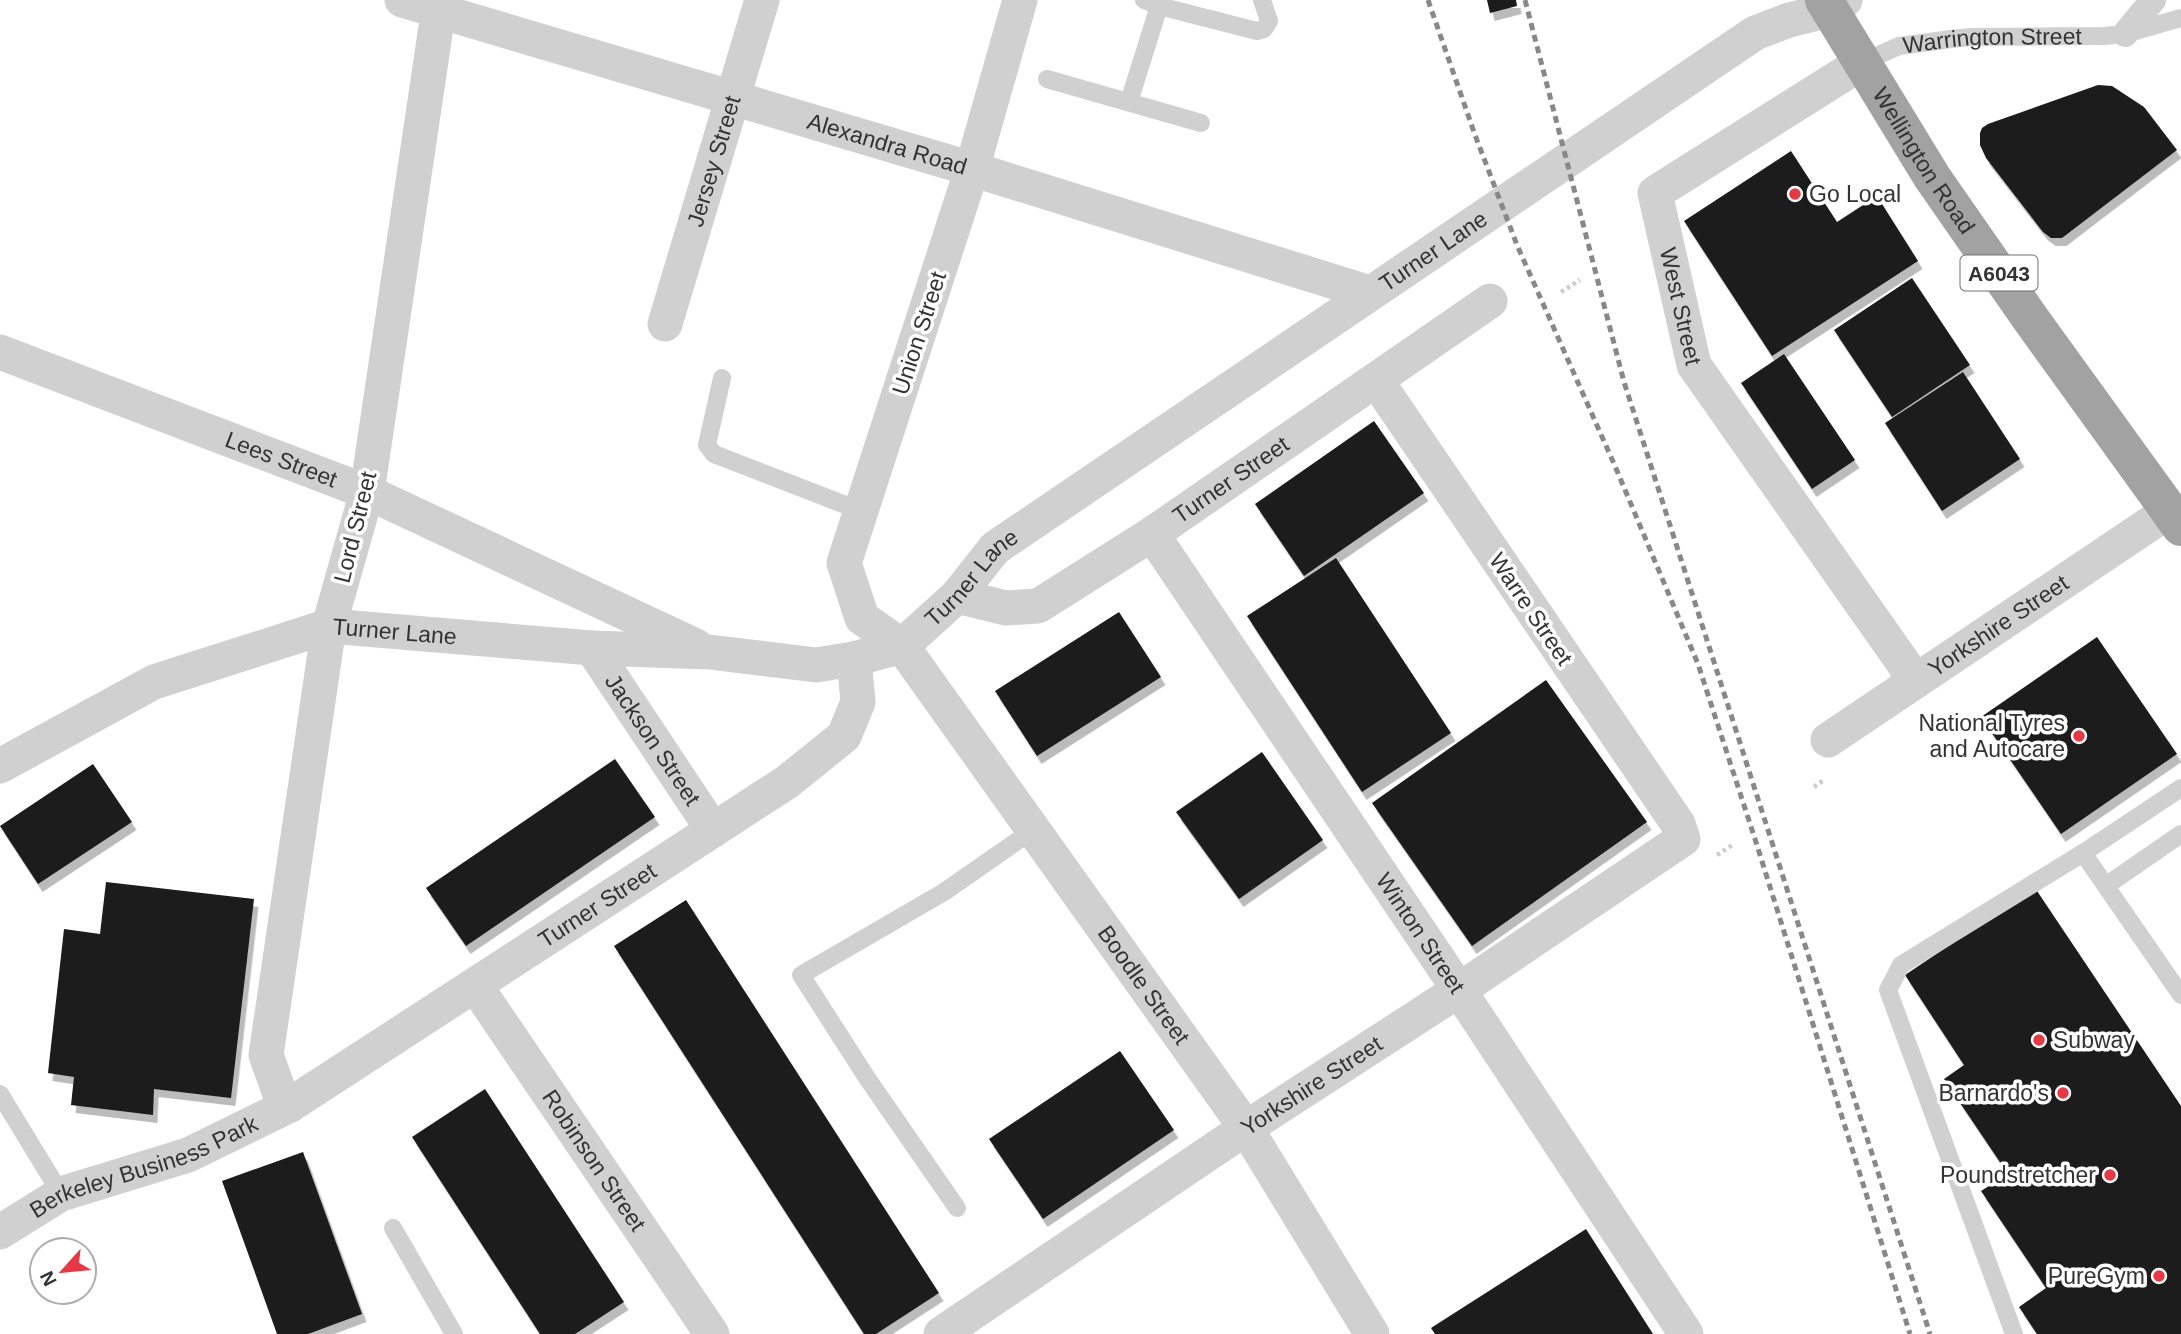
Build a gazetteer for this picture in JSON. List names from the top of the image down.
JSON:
{
  "streets": {
    "highway": ["Wellington Road", "A6043"],
    "street": [
      "Alexandra Road",
      "Jersey Street",
      "Turner Lane",
      "West Street",
      "Union Street",
      "Lees Street",
      "Turner Street",
      "Lord Street",
      "Warre Street",
      "Yorkshire Street",
      "Jackson Street",
      "Winton Street",
      "Boodle Street",
      "Robinson Street",
      "Berkeley Business Park"
    ],
    "lane": ["Warrington Street"]
  },
  "crossings": [
    ["Warrington Street", "Wellington Road"],
    ["Warrington Street", "West Street"],
    ["Alexandra Road", "Jersey Street"],
    ["Alexandra Road", "Turner Lane"],
    ["Alexandra Road", "Union Street"],
    ["Alexandra Road", "Lord Street"],
    ["Wellington Road", "Turner Lane"],
    ["Wellington Road", "West Street"],
    ["Wellington Road", "Yorkshire Street"],
    ["Turner Lane", "Union Street"],
    ["Turner Lane", "Lees Street"],
    ["Turner Lane", "Turner Street"],
    ["Turner Lane", "Lord Street"],
    ["Turner Lane", "Jackson Street"],
    ["Turner Lane", "Boodle Street"],
    ["West Street", "Yorkshire Street"],
    ["Union Street", "Boodle Street"],
    ["Lees Street", "Lord Street"],
    ["Turner Street", "Lord Street"],
    ["Turner Street", "Warre Street"],
    ["Turner Street", "Jackson Street"],
    ["Turner Street", "Winton Street"],
    ["Turner Street", "Robinson Street"],
    ["Turner Street", "Berkeley Business Park"],
    ["Lord Street", "Berkeley Business Park"],
    ["Warre Street", "Yorkshire Street"],
    ["Yorkshire Street", "Winton Street"],
    ["Yorkshire Street", "Boodle Street"]
  ],
  "places": [
    "Go Local",
    "National Tyres and Autocare",
    "Subway",
    "Barnardo's",
    "Poundstretcher",
    "PureGym"
  ],
  "north": "bottom left"
}
